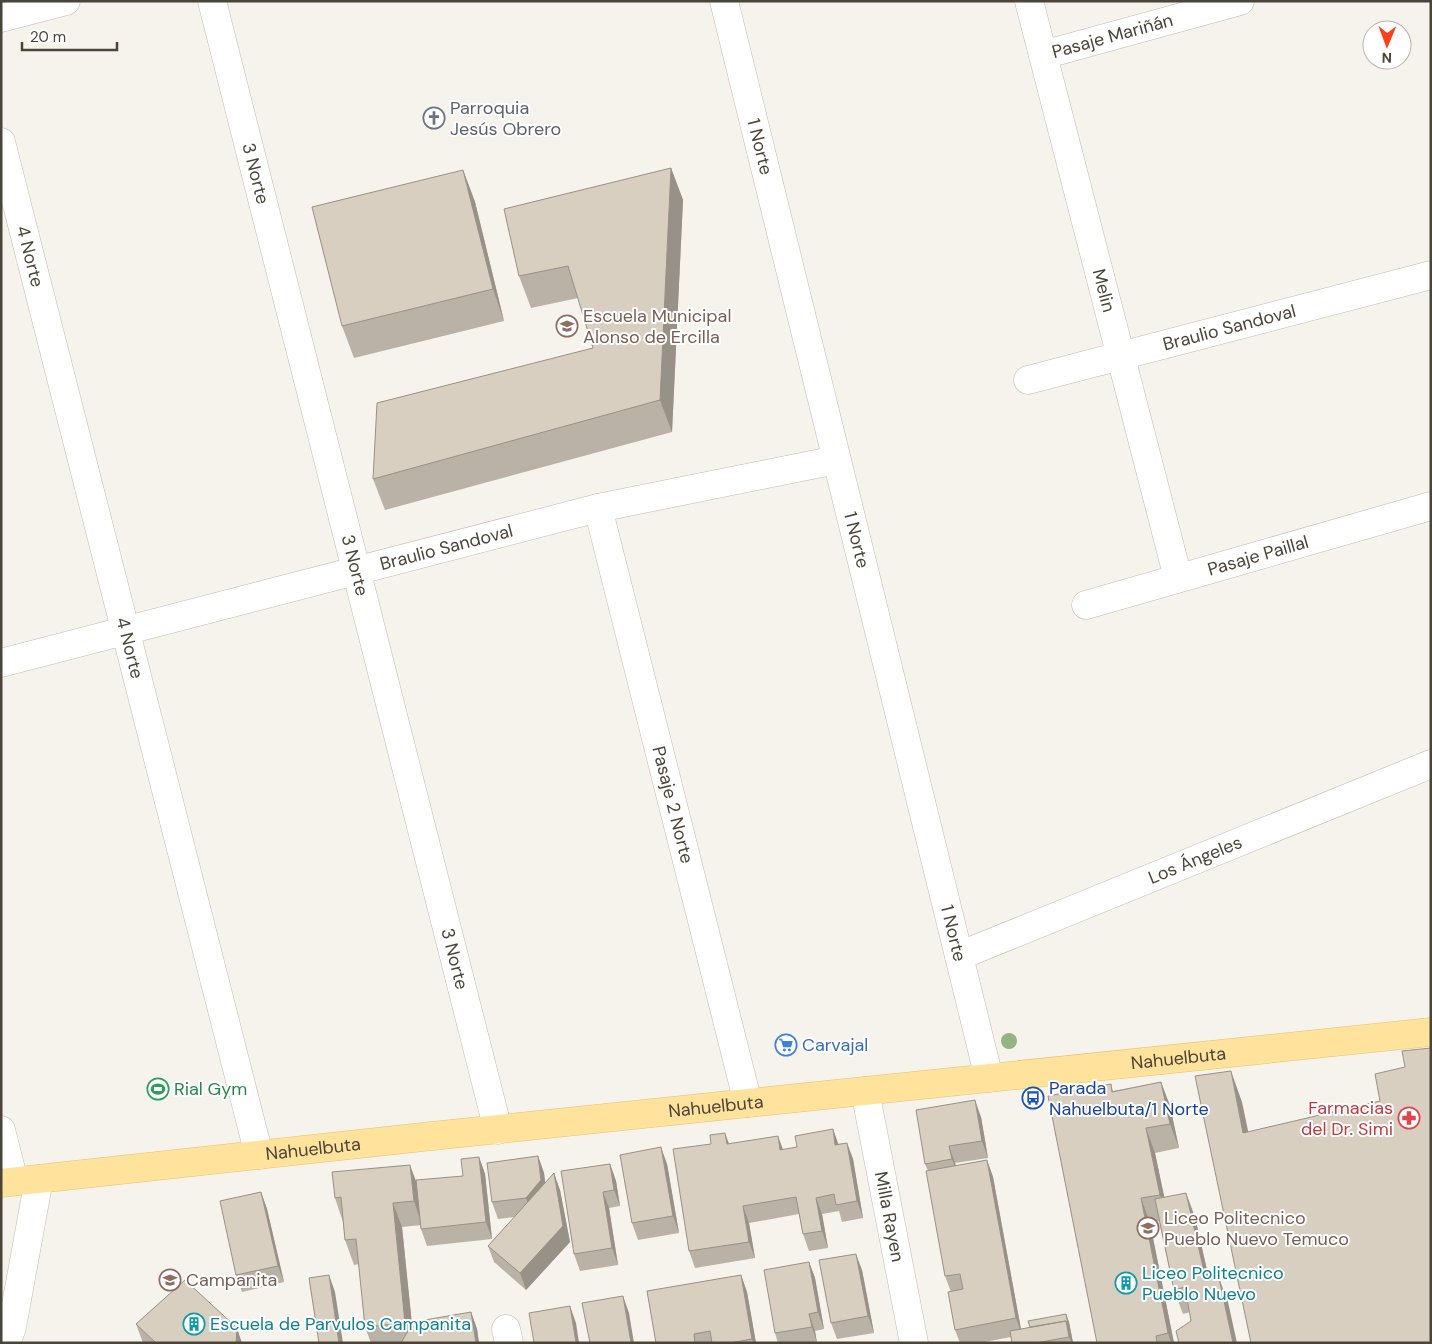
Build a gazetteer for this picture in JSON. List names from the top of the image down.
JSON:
{
  "streets": {
    "main road": ["Nahuelbuta"],
    "street": [
      "Pasaje Mariñán",
      "1 Norte",
      "3 Norte",
      "4 Norte",
      "Melin",
      "Braulio Sandoval",
      "Pasaje Paillal",
      "Pasaje 2 Norte",
      "Los Ángeles",
      "Milla Rayen"
    ]
  },
  "crossings": [
    ["Pasaje Mariñán", "Melin"],
    ["1 Norte", "Braulio Sandoval"],
    ["1 Norte", "Los Ángeles"],
    ["1 Norte", "Nahuelbuta"],
    ["3 Norte", "Braulio Sandoval"],
    ["3 Norte", "Nahuelbuta"],
    ["4 Norte", "Braulio Sandoval"],
    ["4 Norte", "Nahuelbuta"],
    ["Melin", "Braulio Sandoval"],
    ["Melin", "Pasaje Paillal"],
    ["Braulio Sandoval", "Pasaje 2 Norte"],
    ["Pasaje 2 Norte", "Nahuelbuta"],
    ["Nahuelbuta", "Milla Rayen"]
  ],
  "places": {
    "church": ["Parroquia Jesús Obrero"],
    "school or university": ["Escuela Municipal Alonso de Ercilla", "Liceo Politecnico Pueblo Nuevo Temuco", "Campanita"],
    "supermarket": ["Carvajal"],
    "sports": ["Rial Gym"],
    "bus stop": ["Parada Nahuelbuta/1 Norte"],
    "pharmacy": ["Farmacias del Dr. Simi"],
    "building": ["Liceo Politecnico Pueblo Nuevo", "Escuela de Parvulos Campanita"]
  },
  "scale_bar": "20 m",
  "north": "bottom"
}
